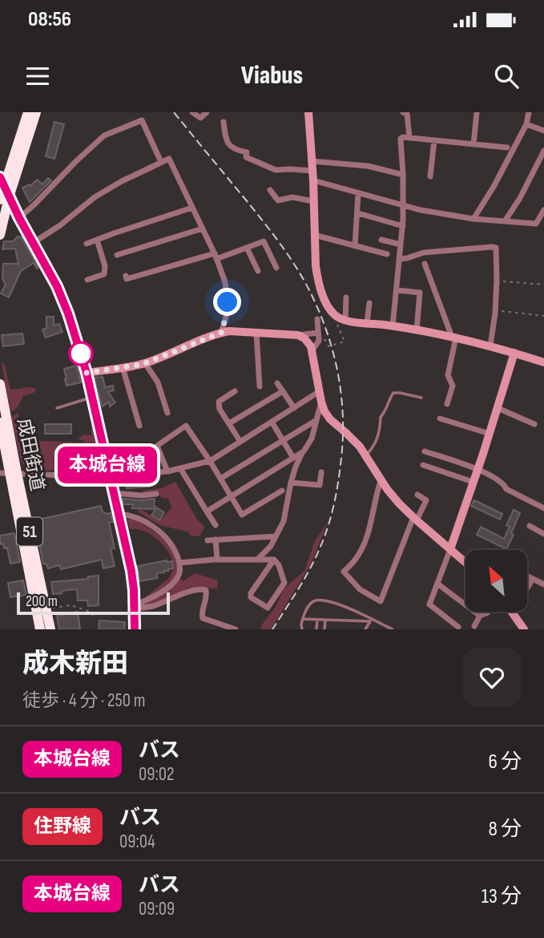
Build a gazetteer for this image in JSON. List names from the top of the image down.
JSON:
{
  "streets": {
    "highway": ["成田街道", "51"]
  },
  "lines": ["bus line 本城台線"],
  "scale_bar": "200 m",
  "north": "top left",
  "page": {
    "status": "08:56",
    "header": "Viabus",
    "on_map": "本城台線",
    "scale": "200 m",
    "heading": ["成木新田", "徒歩 · 4 分 · 250 m"],
    "list": [
      {
        "mark": "本城台線",
        "name": "バス",
        "note": "09:02",
        "value": "6 分"
      },
      {
        "mark": "住野線",
        "name": "バス",
        "note": "09:04",
        "value": "8 分"
      },
      {
        "mark": "本城台線",
        "name": "バス",
        "note": "09:09",
        "value": "13 分"
      }
    ]
  }
}
